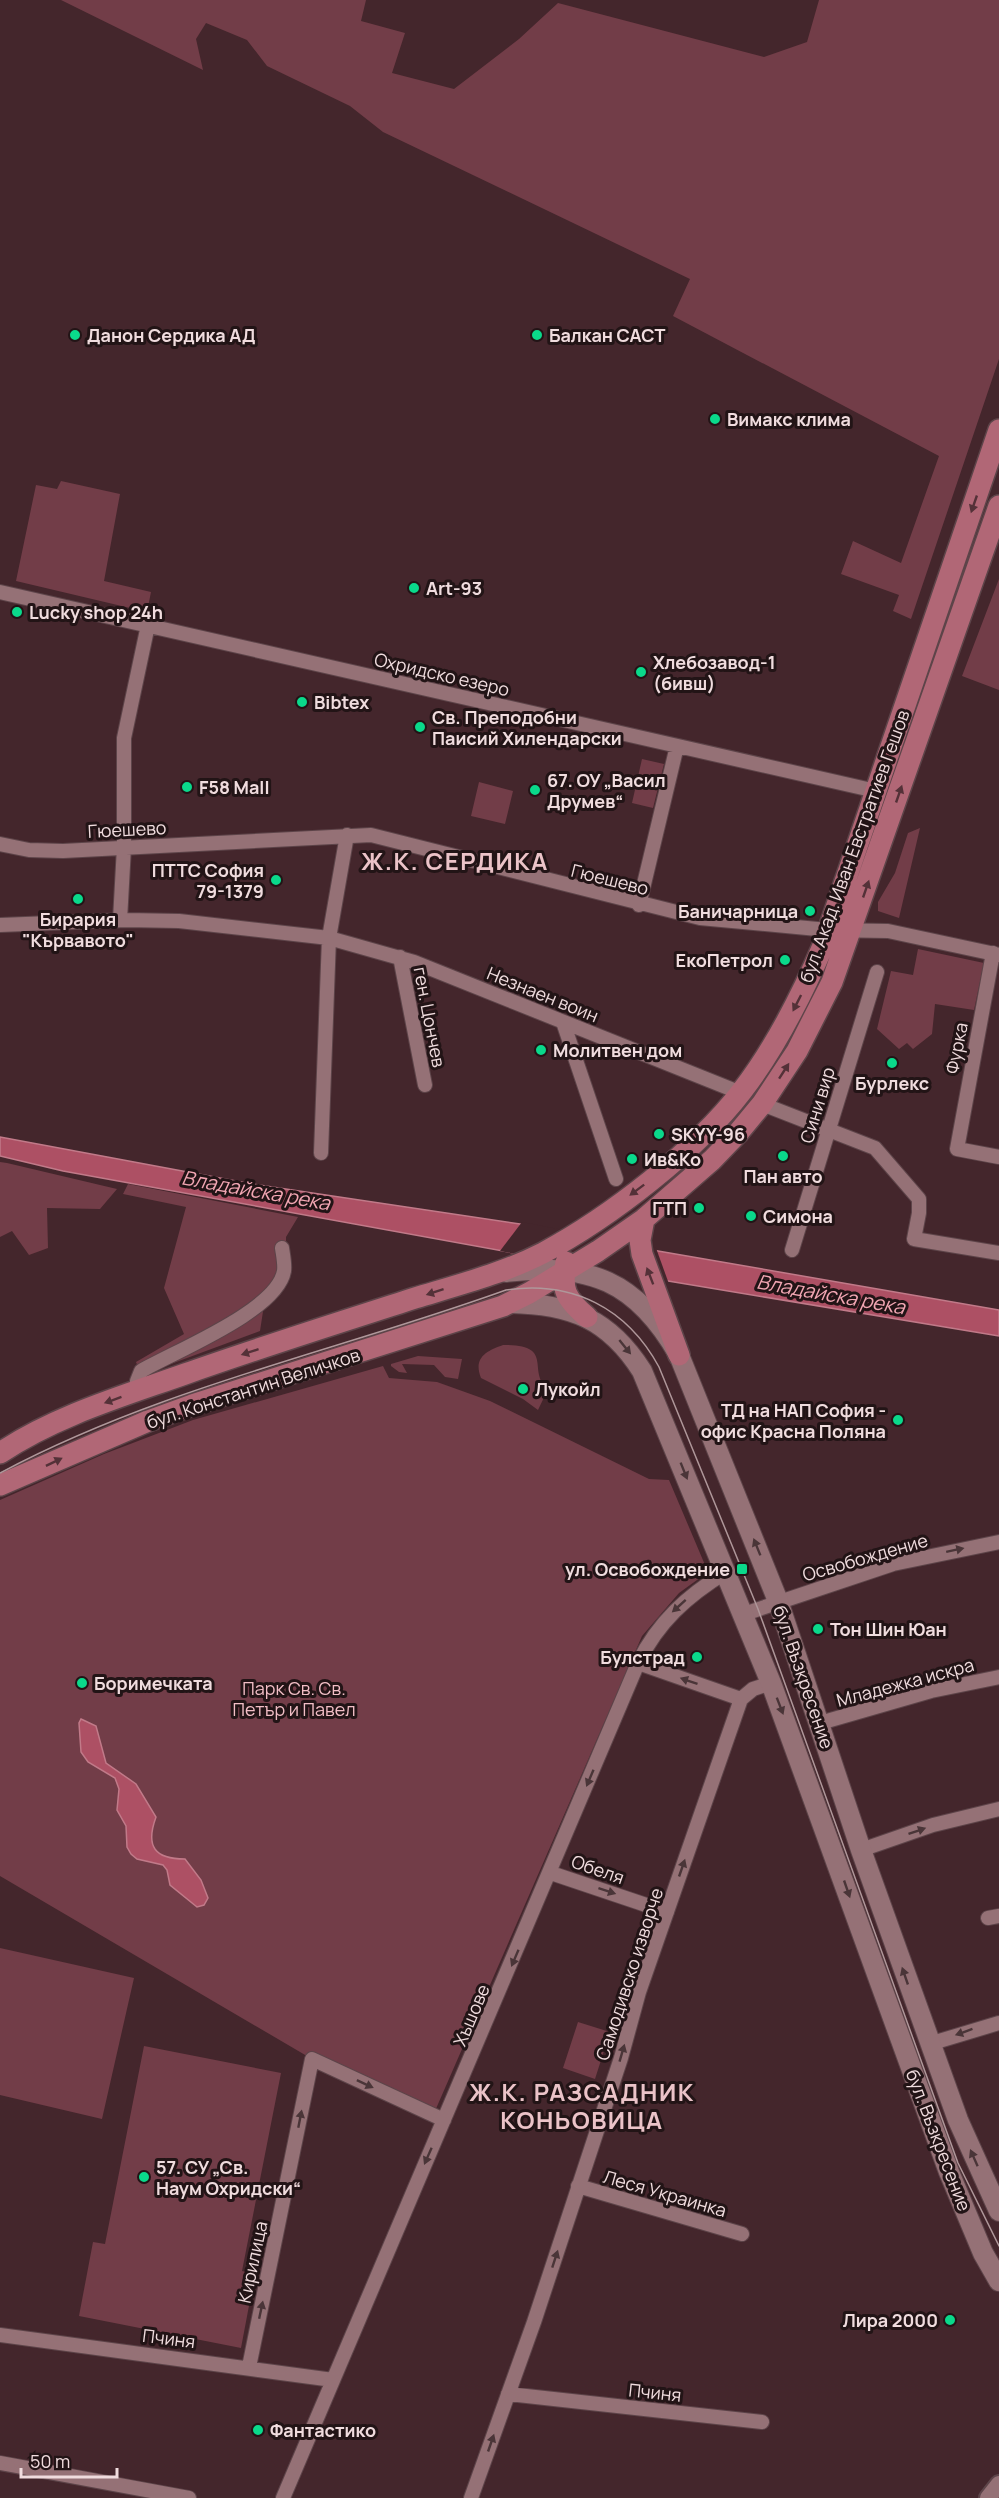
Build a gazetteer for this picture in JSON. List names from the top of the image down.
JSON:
{
  "streets": {
    "main road": ["бул. Акад. Иван Евстратиев Гешов", "бул. Константин Величков", "бул. Възкресение"],
    "street": [
      "Охридско езеро",
      "Гюешево",
      "Незнаен воин",
      "ген. Цончев",
      "Фурка",
      "Сини вир",
      "Освобождение",
      "Младежка искра",
      "Обеля",
      "Самодивско изворче",
      "Хъшове",
      "Леся Украинка",
      "Кирилица",
      "Пчиня"
    ]
  },
  "crossings": [
    ["Охридско езеро", "бул. Акад. Иван Евстратиев Гешов"],
    ["Гюешево", "бул. Акад. Иван Евстратиев Гешов"],
    ["Гюешево", "Фурка"],
    ["бул. Акад. Иван Евстратиев Гешов", "Незнаен воин"],
    ["бул. Акад. Иван Евстратиев Гешов", "бул. Константин Величков"],
    ["бул. Акад. Иван Евстратиев Гешов", "бул. Възкресение"],
    ["Незнаен воин", "ген. Цончев"],
    ["бул. Константин Величков", "бул. Възкресение"],
    ["Освобождение", "бул. Възкресение"],
    ["бул. Възкресение", "Младежка искра"],
    ["бул. Възкресение", "Хъшове"],
    ["Обеля", "Самодивско изворче"],
    ["Обеля", "Хъшове"],
    ["Самодивско изворче", "Леся Украинка"],
    ["Самодивско изворче", "Пчиня"],
    ["Хъшове", "Кирилица"],
    ["Хъшове", "Пчиня"],
    ["Кирилица", "Пчиня"]
  ],
  "one_way": [
    "Освобождение",
    "Обеля",
    "Самодивско изворче",
    "Хъшове"
  ],
  "districts": ["Ж.К. СЕРДИКА", "Ж.К. РАЗСАДНИК КОНЬОВИЦА"],
  "water": ["Владайска река"],
  "parks": ["Парк Св. Св. Петър и Павел"],
  "places": {
    "other": [
      "Данон Сердика АД",
      "Балкан САСТ",
      "Вимакс клима",
      "Art-93",
      "Lucky shop 24h",
      "Хлебозавод-1 (бивш)",
      "Bibtex",
      "Св. Преподобни Паисий Хилендарски",
      "F58 Mall",
      "67. ОУ „Васил Друмев“",
      "ПТТС София 79-1379",
      "Бирария \"Кървавото\"",
      "Баничарница",
      "ЕкоПетрол",
      "Молитвен дом",
      "Бурлекс",
      "SKYY-96",
      "Пан авто",
      "Ив&Ко",
      "ГТП",
      "Симона",
      "Лукойл",
      "ТД на НАП София - офис Красна Поляна",
      "Тон Шин Юан",
      "Булстрад",
      "Боримечката",
      "57. СУ „Св. Наум Охридски“",
      "Лира 2000",
      "Фантастико"
    ],
    "transit": ["ул. Освобождение"]
  },
  "scale_bar": "50 m"
}
